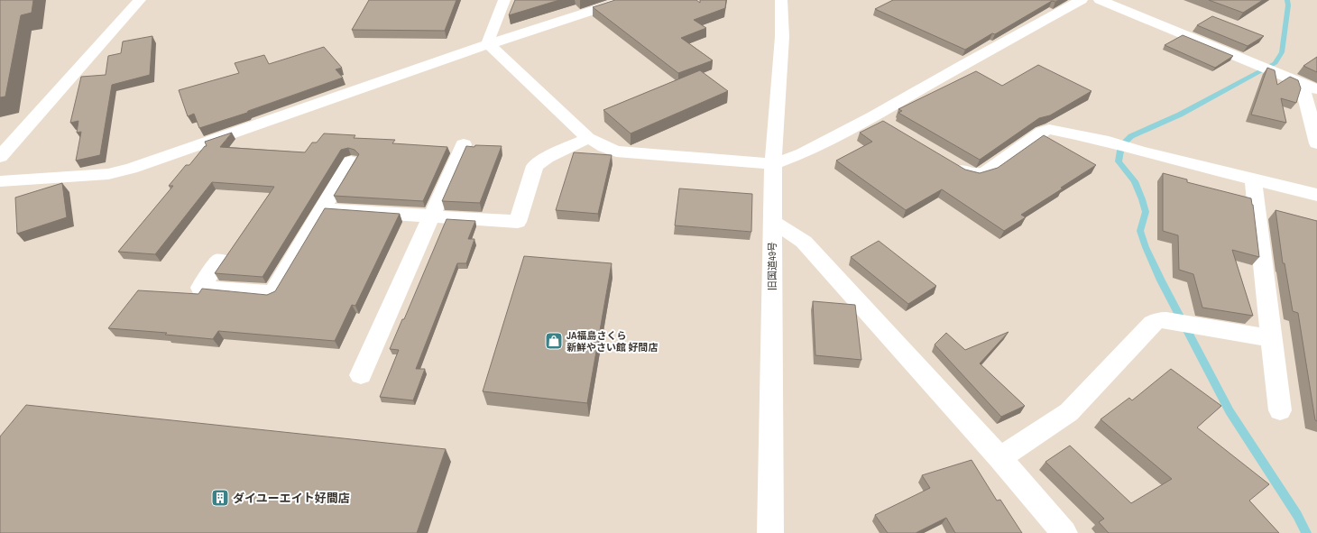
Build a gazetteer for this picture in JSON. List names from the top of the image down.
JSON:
{
  "streets": {
    "street": ["旧国道49号"]
  },
  "places": {
    "shop": ["JA福島さくら 新鮮やさい館 好間店"],
    "building": ["ダイユーエイト好間店"]
  }
}
